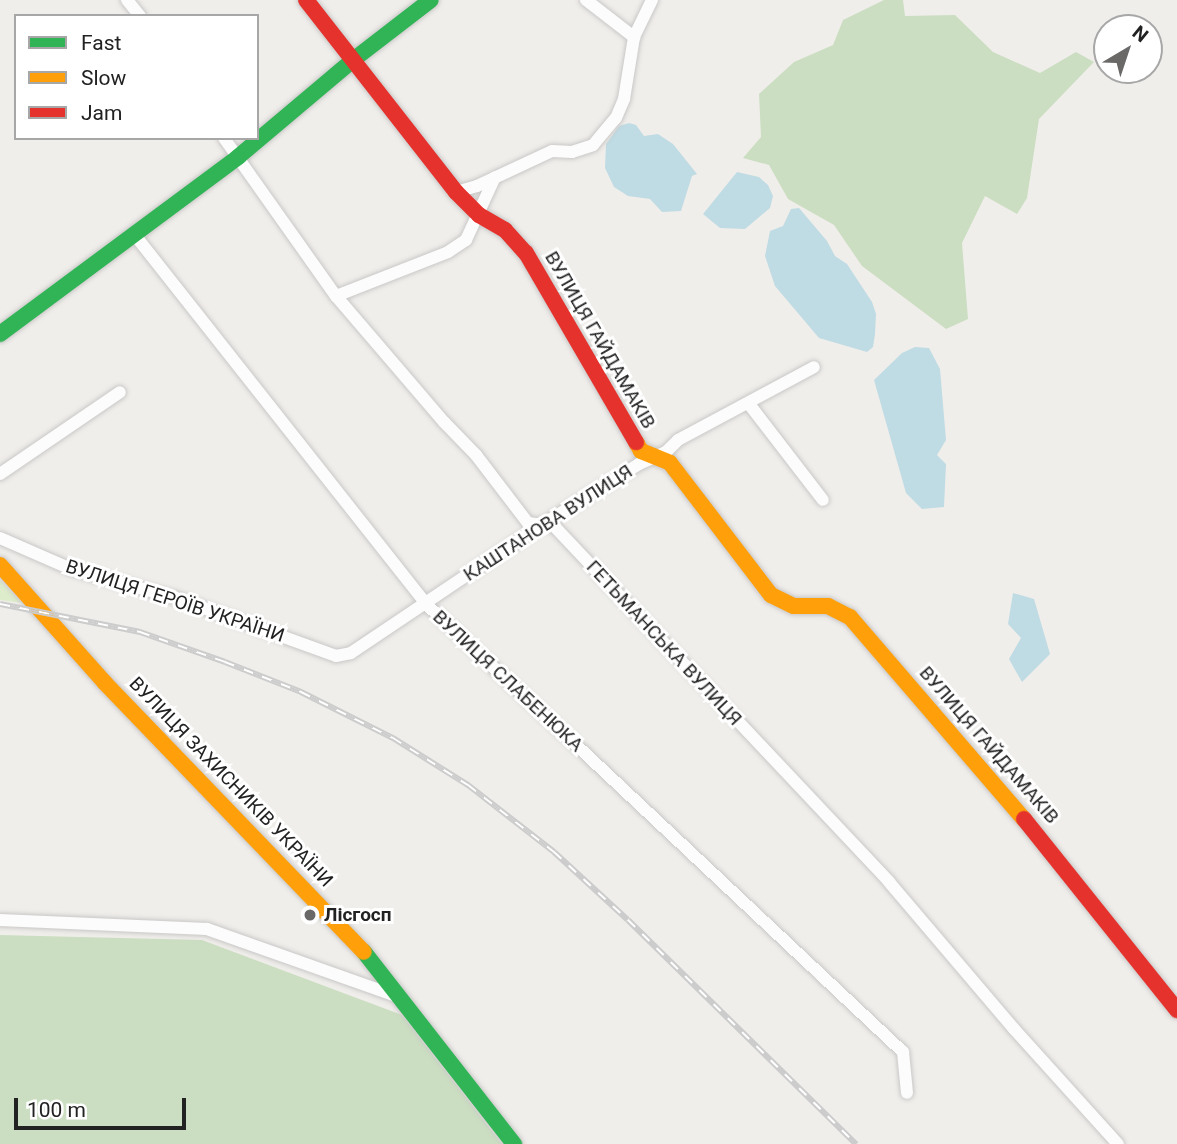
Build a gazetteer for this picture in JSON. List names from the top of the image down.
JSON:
{
  "streets": {
    "street": [
      "ВУЛИЦЯ ГАЙДАМАКІВ",
      "КАШТАНОВА ВУЛИЦЯ",
      "ВУЛИЦЯ ГЕРОЇВ УКРАЇНИ",
      "ГЕТЬМАНСЬКА ВУЛИЦЯ",
      "ВУЛИЦЯ СЛАБЕНЮКА",
      "ВУЛИЦЯ ЗАХИСНИКІВ УКРАЇНИ"
    ]
  },
  "crossings": [
    ["ВУЛИЦЯ ГАЙДАМАКІВ", "КАШТАНОВА ВУЛИЦЯ"],
    ["КАШТАНОВА ВУЛИЦЯ", "ВУЛИЦЯ ГЕРОЇВ УКРАЇНИ"],
    ["КАШТАНОВА ВУЛИЦЯ", "ГЕТЬМАНСЬКА ВУЛИЦЯ"],
    ["КАШТАНОВА ВУЛИЦЯ", "ВУЛИЦЯ СЛАБЕНЮКА"]
  ],
  "places": ["Лісгосп"],
  "legend": ["Fast", "Slow", "Jam"],
  "scale_bar": "100 m",
  "north": "top right"
}
